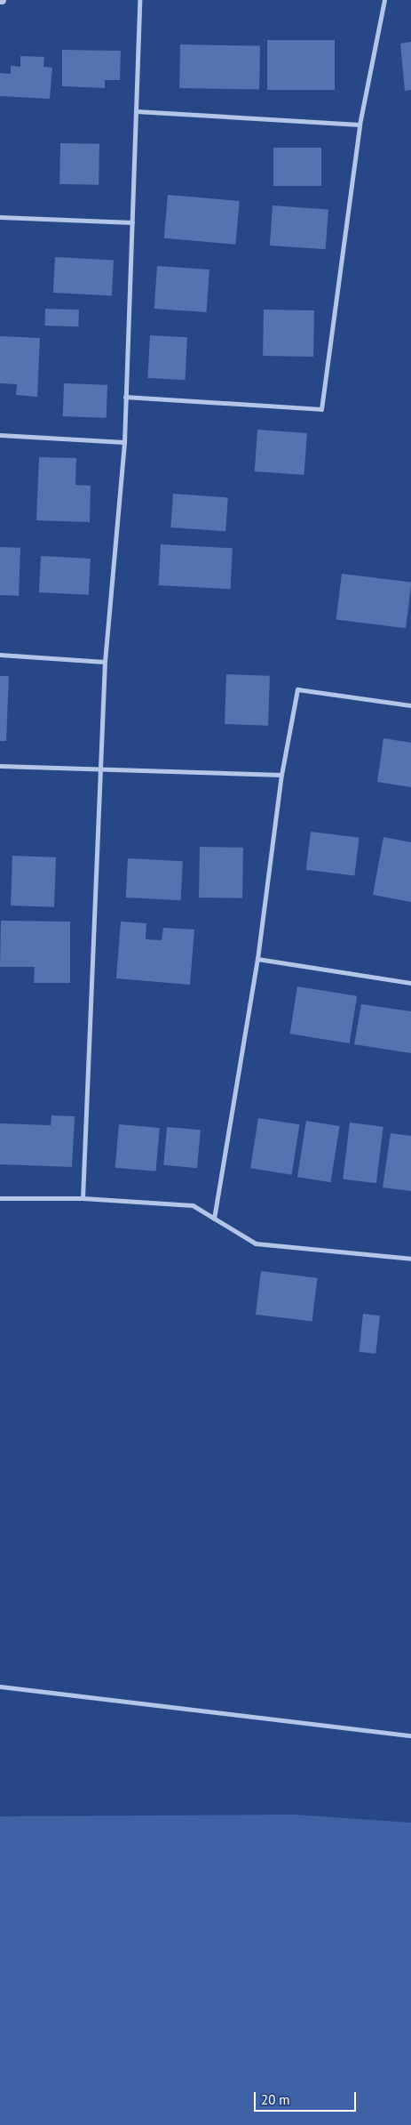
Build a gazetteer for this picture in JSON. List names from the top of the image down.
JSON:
{
  "scale_bar": "20 m"
}
